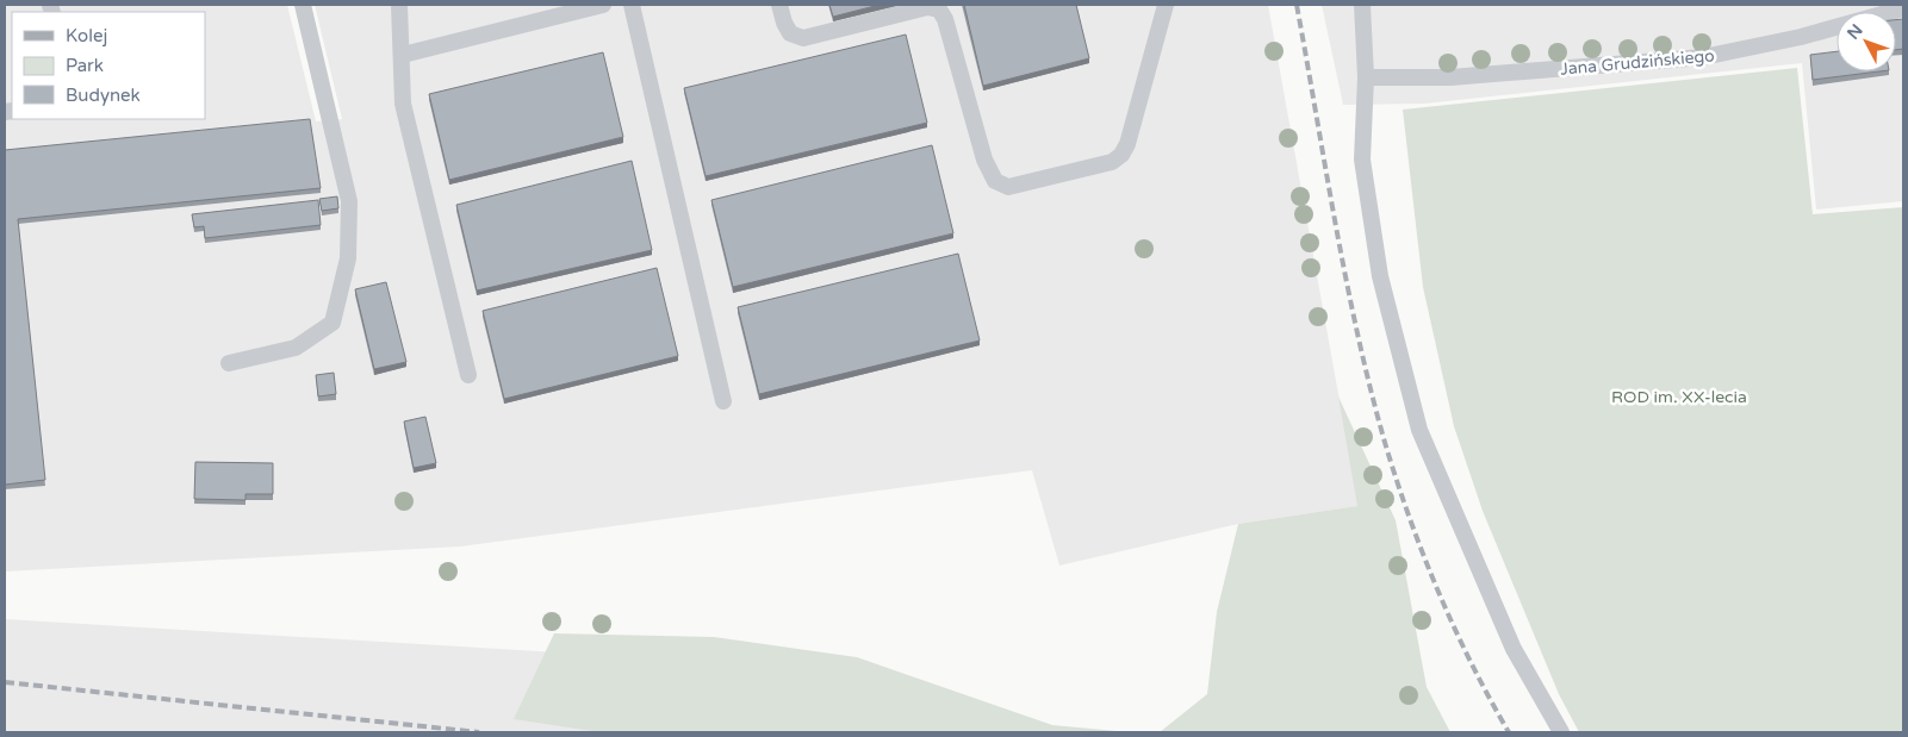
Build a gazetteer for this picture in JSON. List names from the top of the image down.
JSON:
{
  "streets": {
    "lane": ["Jana Grudzińskiego"]
  },
  "parks": ["ROD im. XX-lecia"],
  "legend": ["Kolej", "Park", "Budynek"],
  "north": "top left"
}
